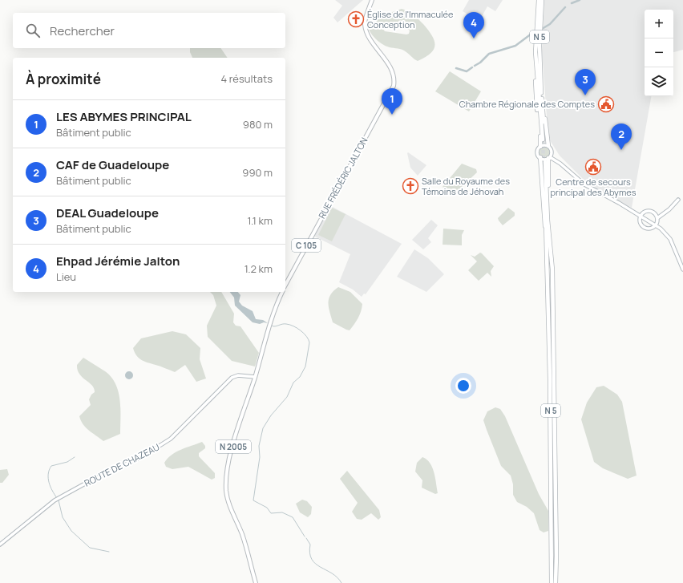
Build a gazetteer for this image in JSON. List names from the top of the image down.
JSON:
{
  "streets": {
    "highway": ["N 5"],
    "main road": [
      "RUE FRÉDÉRIC JALTON",
      "C 105",
      "N 2005",
      "ROUTE DE CHAZEAU"
    ]
  },
  "crossings": [
    ["N 2005", "ROUTE DE CHAZEAU"]
  ],
  "places": {
    "church": ["Église de l'Immaculée Conception", "Salle du Royaume des Témoins de Jéhovah"],
    "public building": ["Chambre Régionale des Comptes", "Centre de secours principal des Abymes"]
  },
  "page": {
    "map_buttons": ["+", "−"],
    "pins": [
      "4",
      "3",
      "1",
      "2"
    ],
    "search": "Rechercher",
    "heading": ["À proximité", "4 résultats"],
    "list": [
      {
        "mark": "1",
        "name": "LES ABYMES PRINCIPAL",
        "note": "Bâtiment public",
        "value": "980 m"
      },
      {
        "mark": "2",
        "name": "CAF de Guadeloupe",
        "note": "Bâtiment public",
        "value": "990 m"
      },
      {
        "mark": "3",
        "name": "DEAL Guadeloupe",
        "note": "Bâtiment public",
        "value": "1.1 km"
      },
      {
        "mark": "4",
        "name": "Ehpad Jérémie Jalton",
        "note": "Lieu",
        "value": "1.2 km"
      }
    ]
  }
}
